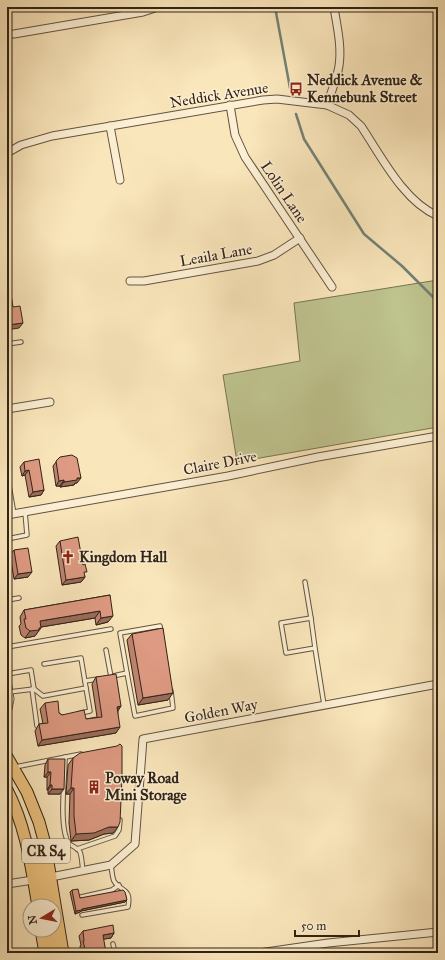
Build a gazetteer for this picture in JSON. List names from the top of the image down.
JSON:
{
  "streets": {
    "main road": ["CR S4"],
    "street": [
      "Neddick Avenue",
      "Lolin Lane",
      "Leaila Lane",
      "Claire Drive",
      "Golden Way"
    ]
  },
  "crossings": [
    ["Neddick Avenue", "Lolin Lane"],
    ["Lolin Lane", "Leaila Lane"]
  ],
  "places": {
    "bus stop": ["Neddick Avenue & Kennebunk Street"],
    "church": ["Kingdom Hall"],
    "building": ["Poway Road Mini Storage"]
  },
  "scale_bar": "50 m",
  "north": "left"
}
